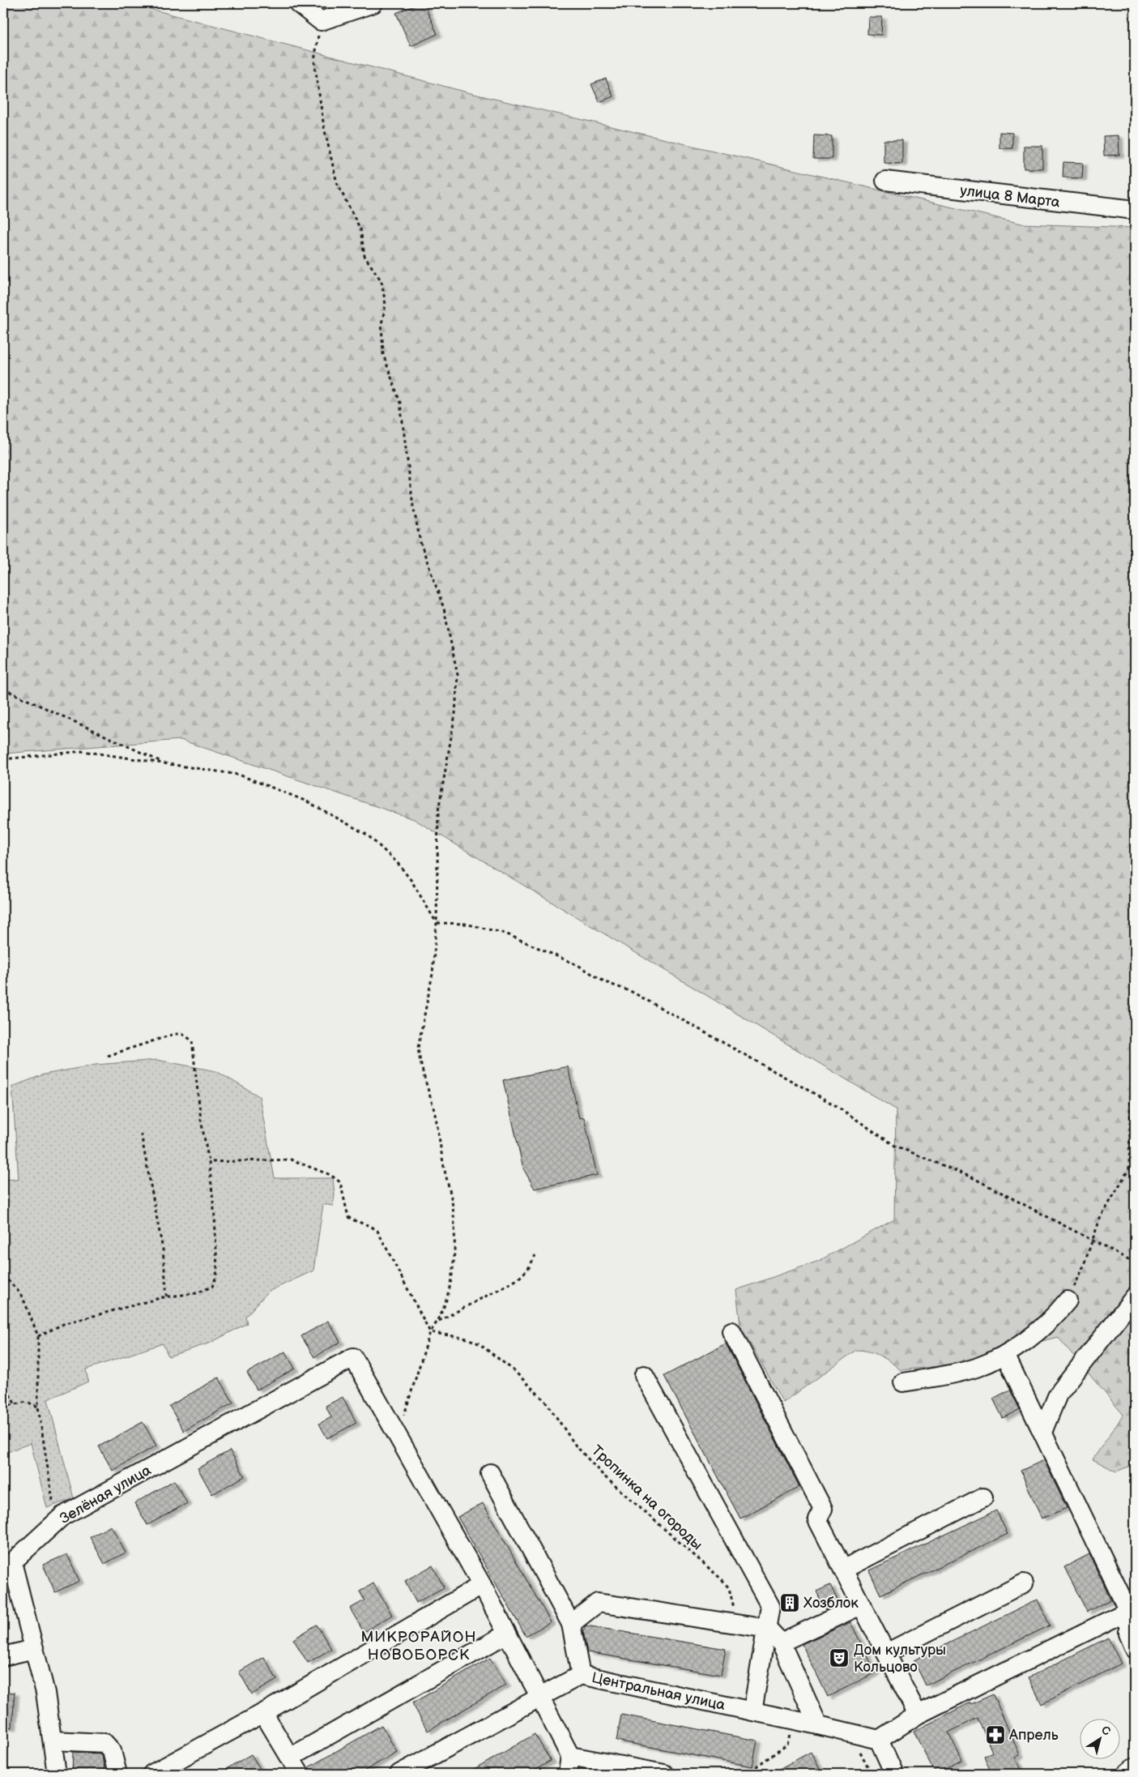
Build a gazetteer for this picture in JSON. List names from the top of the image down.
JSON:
{
  "streets": {
    "street": ["улица 8 Марта", "Зелёная улица", "Центральная улица"],
    "path": ["Тропинка на огороды"]
  },
  "districts": ["МИКРОРАЙОН НОВОБОРСК"],
  "places": {
    "building": ["Хозблок"],
    "theatre": ["Дом культуры Кольцово"],
    "pharmacy": ["Апрель"]
  },
  "north": "top right"
}
